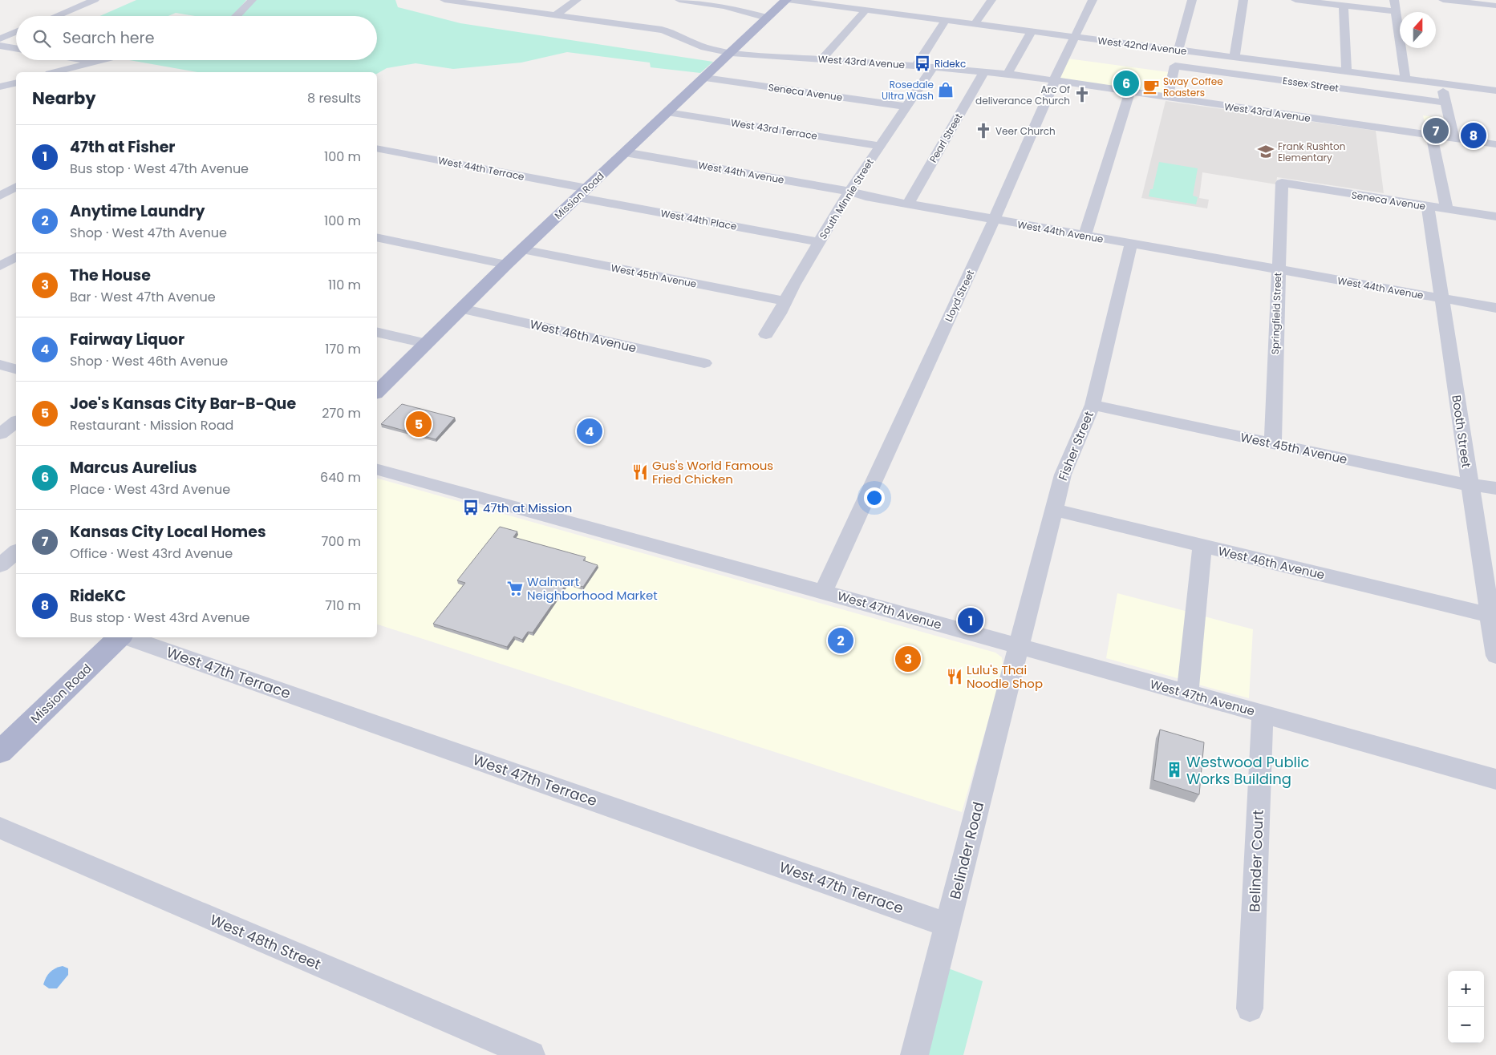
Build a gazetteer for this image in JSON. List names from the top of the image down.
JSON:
{
  "streets": {
    "main road": ["Mission Road"],
    "street": [
      "West 42nd Avenue",
      "West 43rd Avenue",
      "Essex Street",
      "Seneca Avenue",
      "West 43rd Terrace",
      "Pearl Street",
      "West 44th Terrace",
      "West 44th Avenue",
      "South Minnie Street",
      "West 44th Place",
      "West 45th Avenue",
      "Lloyd Street",
      "Springfield Street",
      "West 46th Avenue",
      "Booth Street",
      "Fisher Street",
      "West 47th Avenue",
      "West 47th Terrace",
      "Belinder Road",
      "Belinder Court",
      "West 48th Street"
    ]
  },
  "crossings": [
    ["West 42nd Avenue", "Mission Road"],
    ["West 42nd Avenue", "Lloyd Street"],
    ["West 43rd Avenue", "Essex Street"],
    ["West 43rd Avenue", "Pearl Street"],
    ["West 43rd Avenue", "Mission Road"],
    ["West 43rd Avenue", "South Minnie Street"],
    ["West 43rd Avenue", "Lloyd Street"],
    ["Seneca Avenue", "Mission Road"],
    ["Seneca Avenue", "South Minnie Street"],
    ["Seneca Avenue", "Springfield Street"],
    ["Seneca Avenue", "Booth Street"],
    ["West 43rd Terrace", "Mission Road"],
    ["West 43rd Terrace", "South Minnie Street"],
    ["Pearl Street", "West 44th Avenue"],
    ["West 44th Terrace", "Mission Road"],
    ["West 44th Terrace", "West 44th Place"],
    ["West 44th Avenue", "Mission Road"],
    ["West 44th Avenue", "South Minnie Street"],
    ["West 44th Avenue", "Lloyd Street"],
    ["West 44th Avenue", "Springfield Street"],
    ["West 44th Avenue", "Booth Street"],
    ["West 44th Avenue", "Fisher Street"],
    ["Mission Road", "West 44th Place"],
    ["Mission Road", "West 45th Avenue"],
    ["Mission Road", "West 46th Avenue"],
    ["South Minnie Street", "West 44th Place"],
    ["South Minnie Street", "West 45th Avenue"],
    ["West 45th Avenue", "Springfield Street"],
    ["West 45th Avenue", "Booth Street"],
    ["West 45th Avenue", "Fisher Street"],
    ["Lloyd Street", "West 47th Avenue"],
    ["West 46th Avenue", "Booth Street"],
    ["West 46th Avenue", "Fisher Street"],
    ["Fisher Street", "West 47th Avenue"],
    ["Fisher Street", "Belinder Road"],
    ["West 47th Avenue", "Belinder Road"],
    ["West 47th Avenue", "Belinder Court"],
    ["West 47th Terrace", "Belinder Road"]
  ],
  "places": {
    "bus stop": ["Ridekc", "47th at Mission"],
    "cafe": ["Sway Coffee Roasters"],
    "shop": ["Rosedale Ultra Wash"],
    "church": ["Arc Of deliverance Church", "Veer Church"],
    "school or university": ["Frank Rushton Elementary"],
    "restaurant": ["Gus's World Famous Fried Chicken", "Lulu's Thai Noodle Shop"],
    "supermarket": ["Walmart Neighborhood Market"],
    "building": ["Westwood Public Works Building"]
  },
  "north": "top",
  "page": {
    "search": "Search here",
    "pins": [
      "6",
      "7",
      "8",
      "5",
      "4",
      "1",
      "2",
      "3"
    ],
    "heading": ["Nearby", "8 results"],
    "list": [
      {
        "mark": "1",
        "name": "47th at Fisher",
        "note": "Bus stop · West 47th Avenue",
        "value": "100 m"
      },
      {
        "mark": "2",
        "name": "Anytime Laundry",
        "note": "Shop · West 47th Avenue",
        "value": "100 m"
      },
      {
        "mark": "3",
        "name": "The House",
        "note": "Bar · West 47th Avenue",
        "value": "110 m"
      },
      {
        "mark": "4",
        "name": "Fairway Liquor",
        "note": "Shop · West 46th Avenue",
        "value": "170 m"
      },
      {
        "mark": "5",
        "name": "Joe's Kansas City Bar-B-Que",
        "note": "Restaurant · Mission Road",
        "value": "270 m"
      },
      {
        "mark": "6",
        "name": "Marcus Aurelius",
        "note": "Place · West 43rd Avenue",
        "value": "640 m"
      },
      {
        "mark": "7",
        "name": "Kansas City Local Homes",
        "note": "Office · West 43rd Avenue",
        "value": "700 m"
      },
      {
        "mark": "8",
        "name": "RideKC",
        "note": "Bus stop · West 43rd Avenue",
        "value": "710 m"
      }
    ],
    "map_buttons": ["+", "−"]
  }
}
